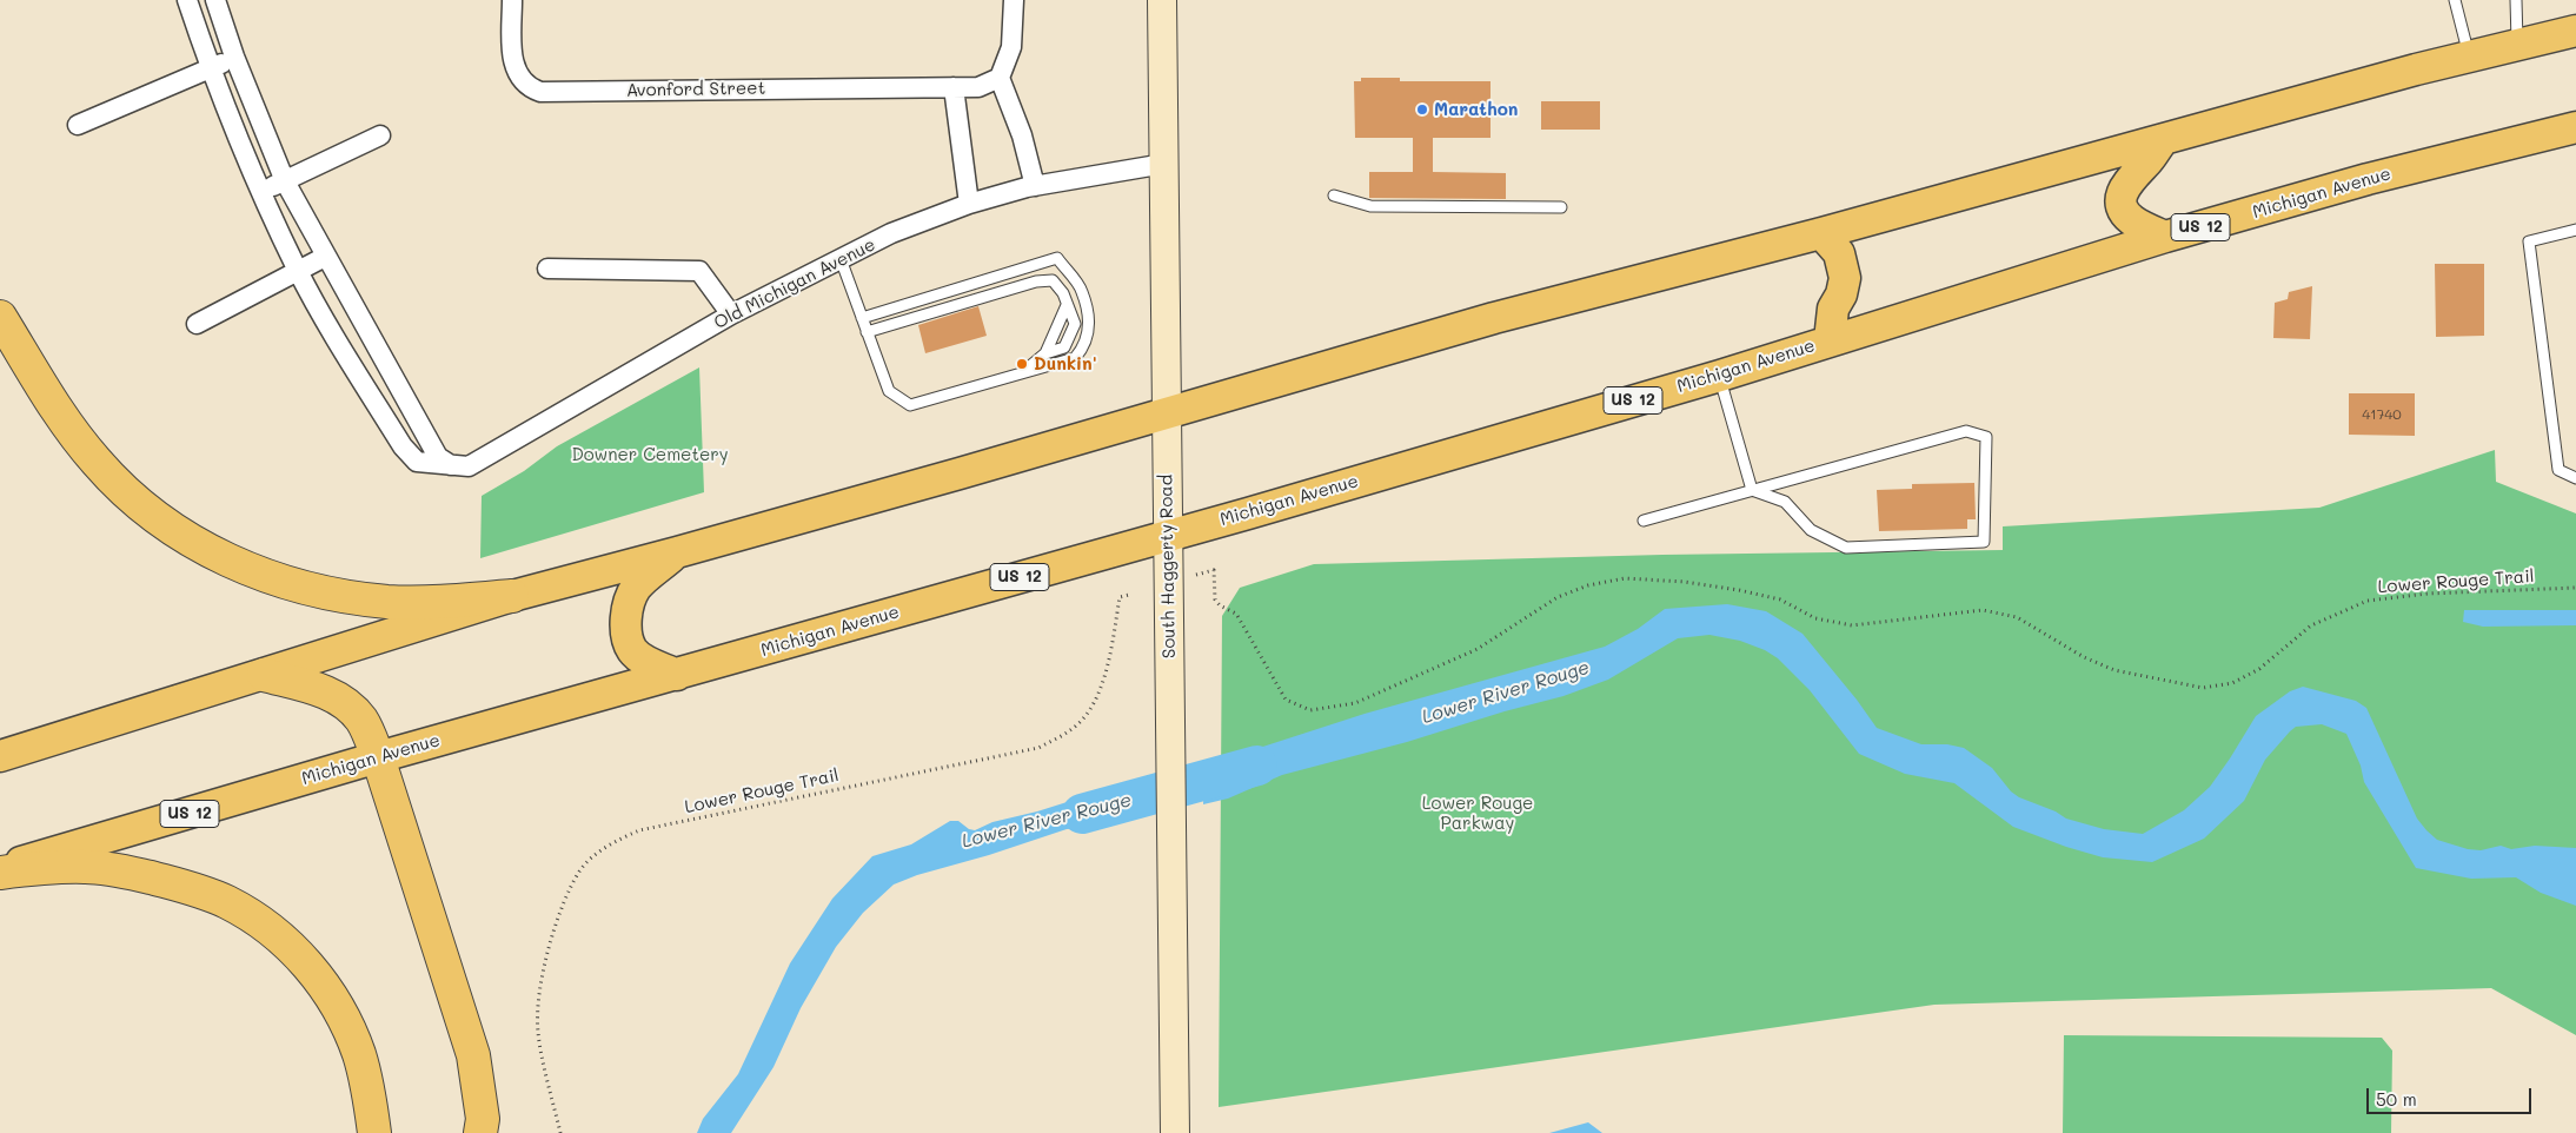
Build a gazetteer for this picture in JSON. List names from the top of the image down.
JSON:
{
  "streets": {
    "main road": ["Michigan Avenue", "US 12", "South Haggerty Road"],
    "street": ["Avonford Street", "Old Michigan Avenue"],
    "path": ["Lower Rouge Trail"]
  },
  "crossings": [
    ["Michigan Avenue", "South Haggerty Road"],
    ["Old Michigan Avenue", "South Haggerty Road"]
  ],
  "water": ["Lower River Rouge"],
  "parks": ["Downer Cemetery", "Lower Rouge Parkway"],
  "places": ["Marathon", "Dunkin'"],
  "house_numbers": ["41740"],
  "scale_bar": "50 m"
}
